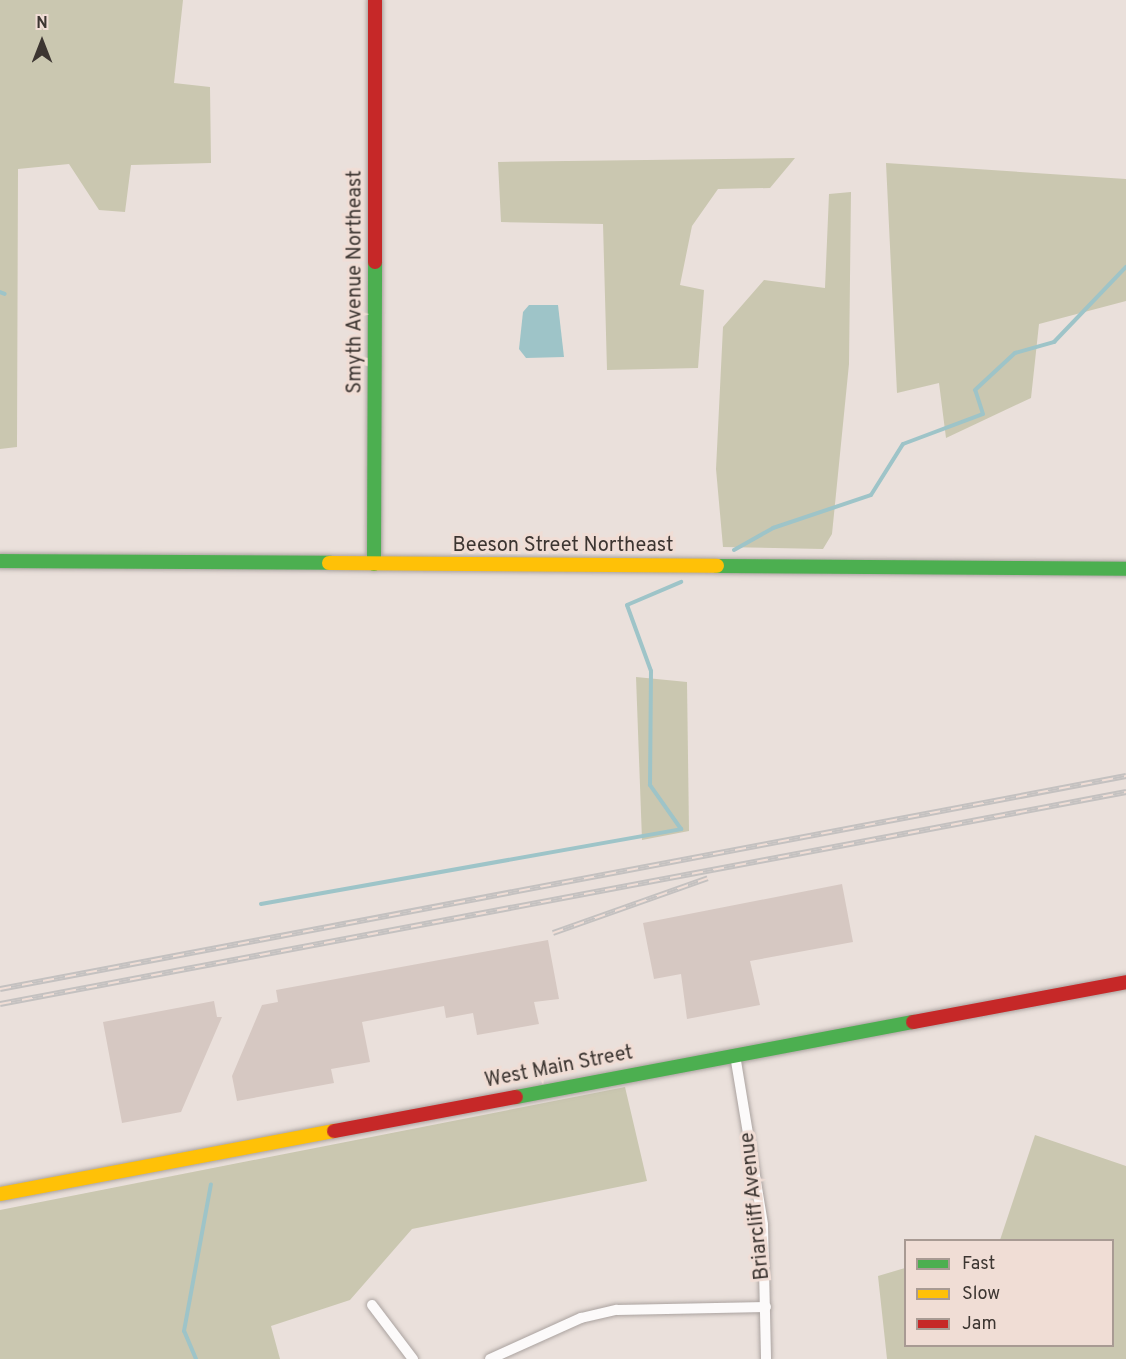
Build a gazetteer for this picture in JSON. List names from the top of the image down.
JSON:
{
  "streets": {
    "street": [
      "Smyth Avenue Northeast",
      "Beeson Street Northeast",
      "West Main Street",
      "Briarcliff Avenue"
    ]
  },
  "crossings": [
    ["Smyth Avenue Northeast", "Beeson Street Northeast"],
    ["West Main Street", "Briarcliff Avenue"]
  ],
  "legend": ["Fast", "Slow", "Jam"],
  "north": "top"
}
